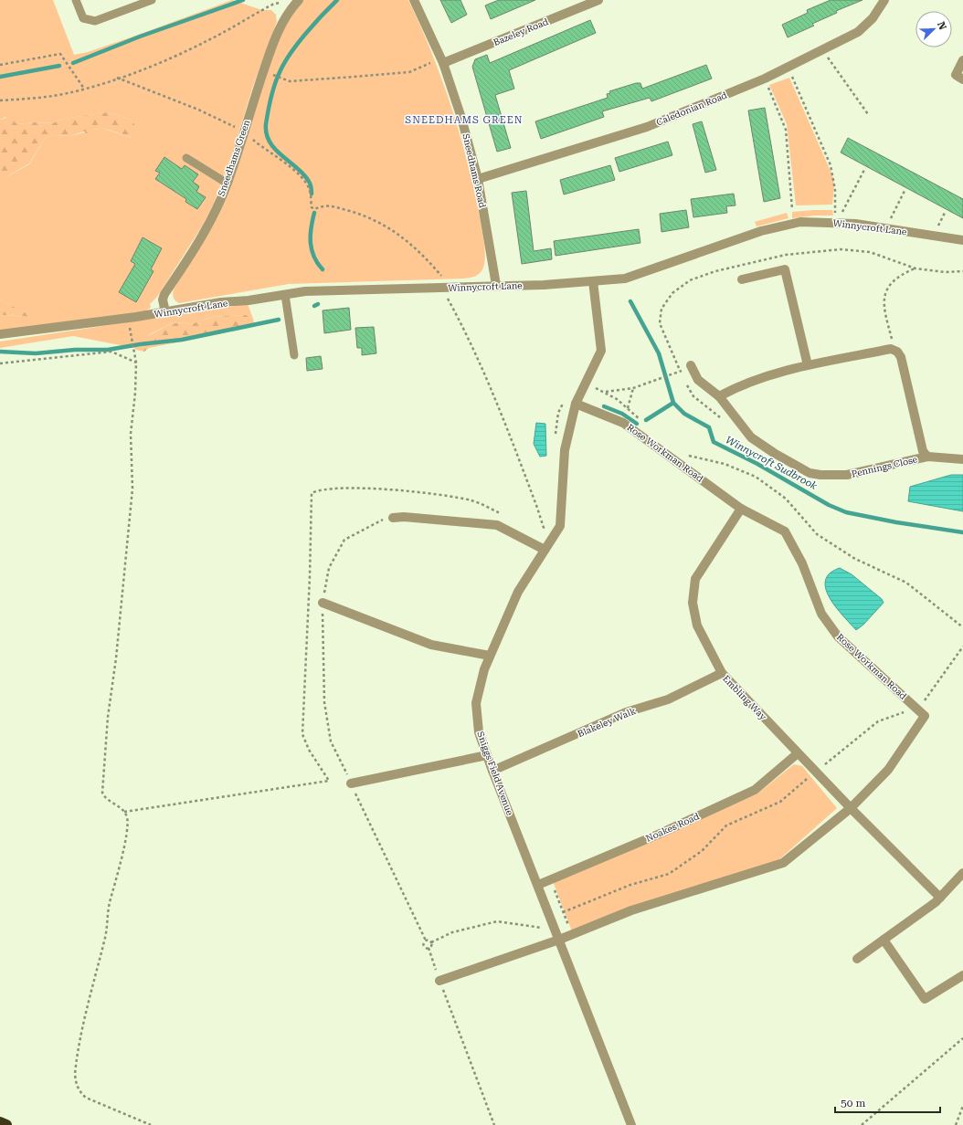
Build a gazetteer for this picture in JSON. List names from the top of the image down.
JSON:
{
  "streets": {
    "street": [
      "Bazeley Road",
      "Caledonian Road",
      "Sneedhams Green",
      "Sneedhams Road",
      "Winnycroft Lane",
      "Rose Workman Road",
      "Pennings Close",
      "Embling Way",
      "Blakeley Walk",
      "Sniggs Field Avenue",
      "Noakes Road"
    ]
  },
  "crossings": [
    ["Bazeley Road", "Sneedhams Road"],
    ["Caledonian Road", "Sneedhams Road"],
    ["Sneedhams Green", "Winnycroft Lane"],
    ["Sneedhams Road", "Winnycroft Lane"],
    ["Winnycroft Lane", "Sniggs Field Avenue"],
    ["Rose Workman Road", "Embling Way"],
    ["Rose Workman Road", "Sniggs Field Avenue"],
    ["Embling Way", "Blakeley Walk"],
    ["Embling Way", "Noakes Road"],
    ["Blakeley Walk", "Sniggs Field Avenue"],
    ["Sniggs Field Avenue", "Noakes Road"]
  ],
  "districts": ["SNEEDHAMS GREEN"],
  "water": ["Winnycroft Sudbrook"],
  "scale_bar": "50 m",
  "north": "top right"
}
